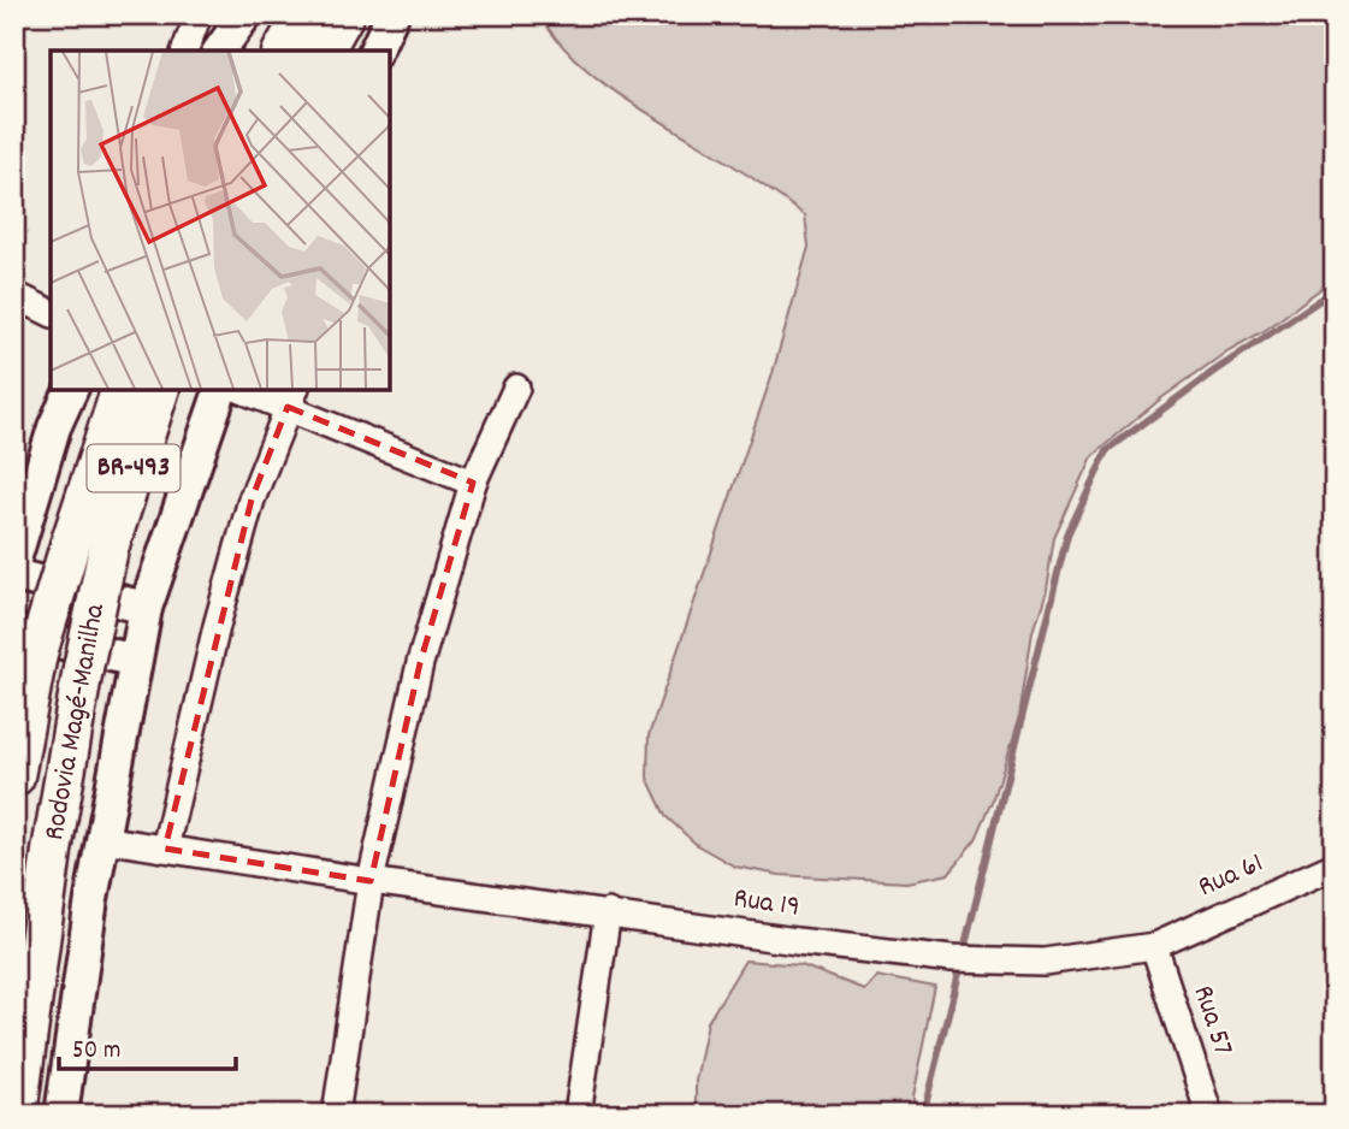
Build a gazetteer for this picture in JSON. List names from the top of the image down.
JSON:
{
  "streets": {
    "highway": ["BR-493", "Rodovia Magé-Manilha"],
    "street": ["Rua 61", "Rua 19", "Rua 57"]
  },
  "crossings": [
    ["Rua 61", "Rua 19"],
    ["Rua 61", "Rua 57"],
    ["Rua 19", "Rua 57"]
  ],
  "scale_bar": "50 m"
}
